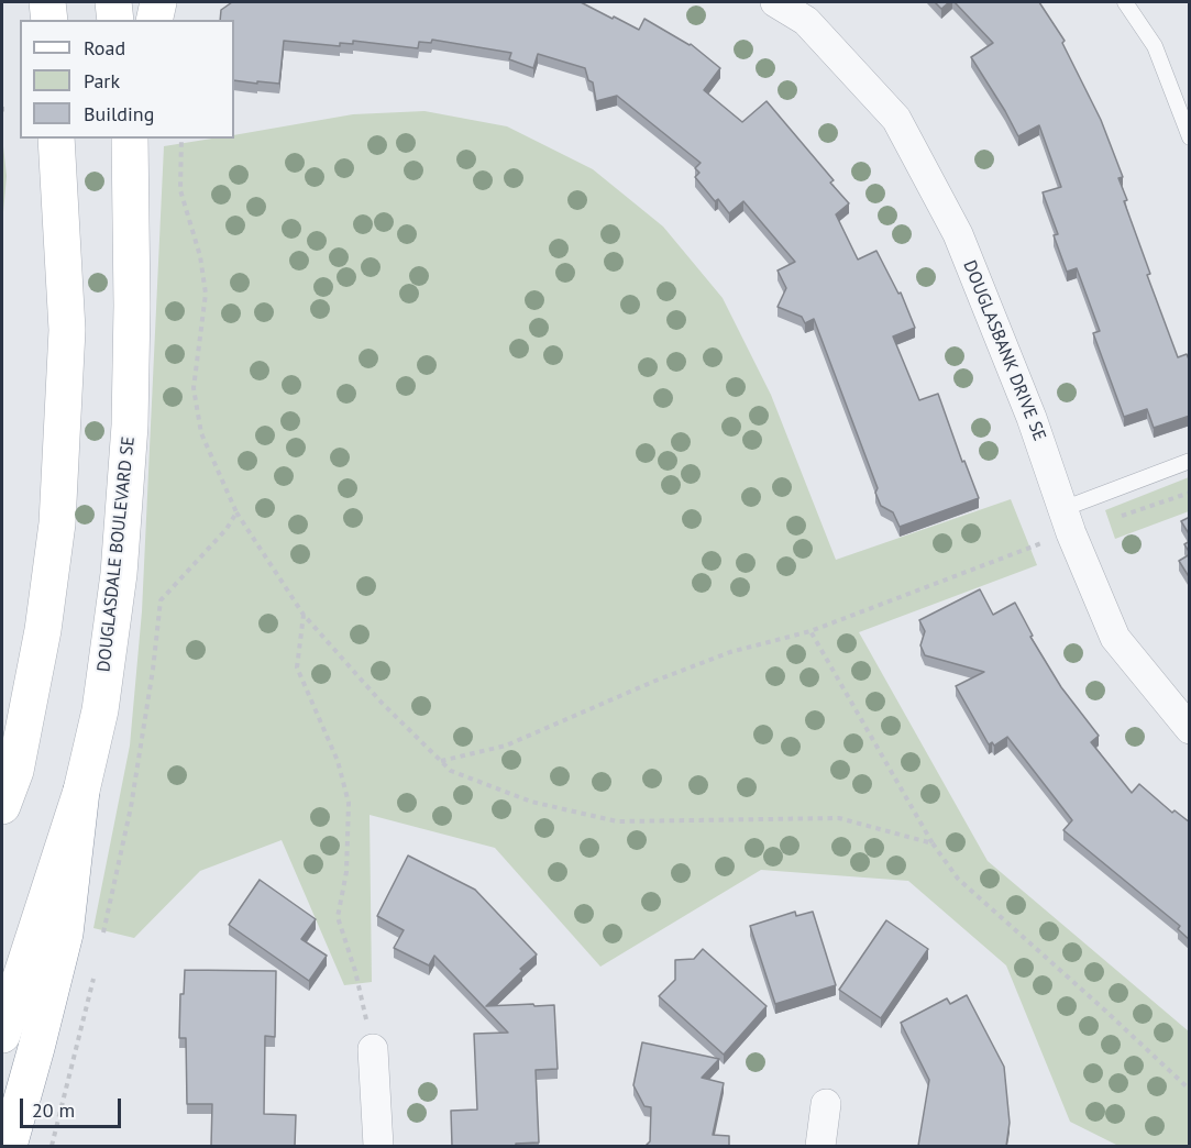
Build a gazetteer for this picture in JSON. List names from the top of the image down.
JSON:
{
  "streets": {
    "main road": ["DOUGLASDALE BOULEVARD SE"],
    "street": ["DOUGLASBANK DRIVE SE"]
  },
  "legend": ["Road", "Park", "Building"],
  "scale_bar": "20 m"
}
